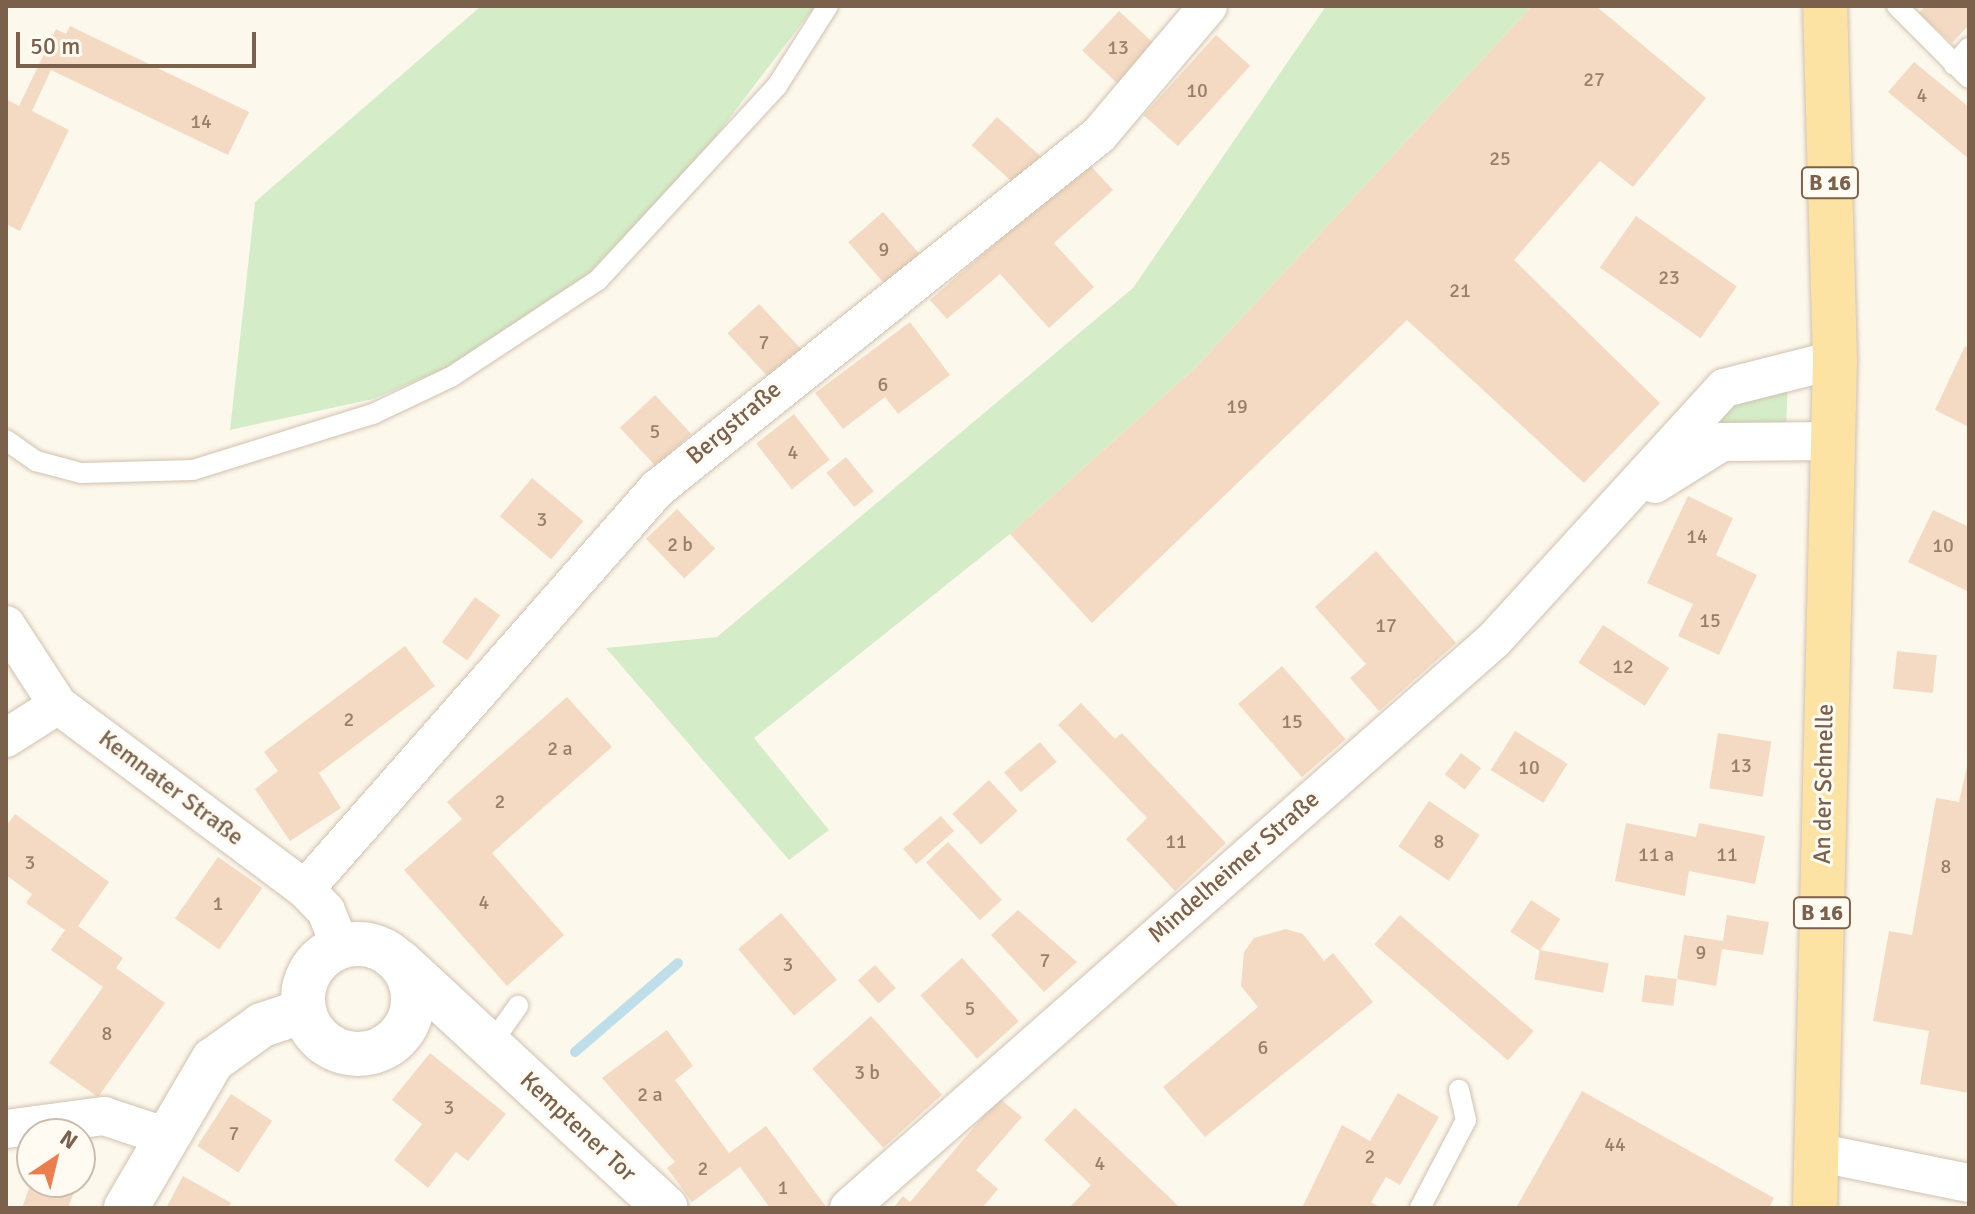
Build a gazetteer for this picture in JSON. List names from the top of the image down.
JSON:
{
  "streets": {
    "main road": ["B 16", "An der Schnelle", "Kemptener Tor"],
    "street": ["Bergstraße", "Kemnater Straße", "Mindelheimer Straße"]
  },
  "crossings": [
    ["B 16", "An der Schnelle"],
    ["B 16", "Mindelheimer Straße"],
    ["Bergstraße", "Kemnater Straße"],
    ["An der Schnelle", "Mindelheimer Straße"],
    ["Kemnater Straße", "Kemptener Tor"]
  ],
  "house_numbers": [
    "13",
    "27",
    "10",
    "4",
    "14",
    "25",
    "9",
    "23",
    "21",
    "7",
    "6",
    "19",
    "5",
    "4",
    "3",
    "14",
    "2 b",
    "10",
    "15",
    "17",
    "12",
    "2",
    "15",
    "2 a",
    "13",
    "10",
    "2",
    "11",
    "8",
    "11 a",
    "11",
    "3",
    "8",
    "4",
    "1",
    "9",
    "7",
    "3",
    "5",
    "8",
    "6",
    "3 b",
    "2 a",
    "3",
    "7",
    "44",
    "2",
    "4",
    "2",
    "1"
  ],
  "scale_bar": "50 m",
  "north": "top right"
}
